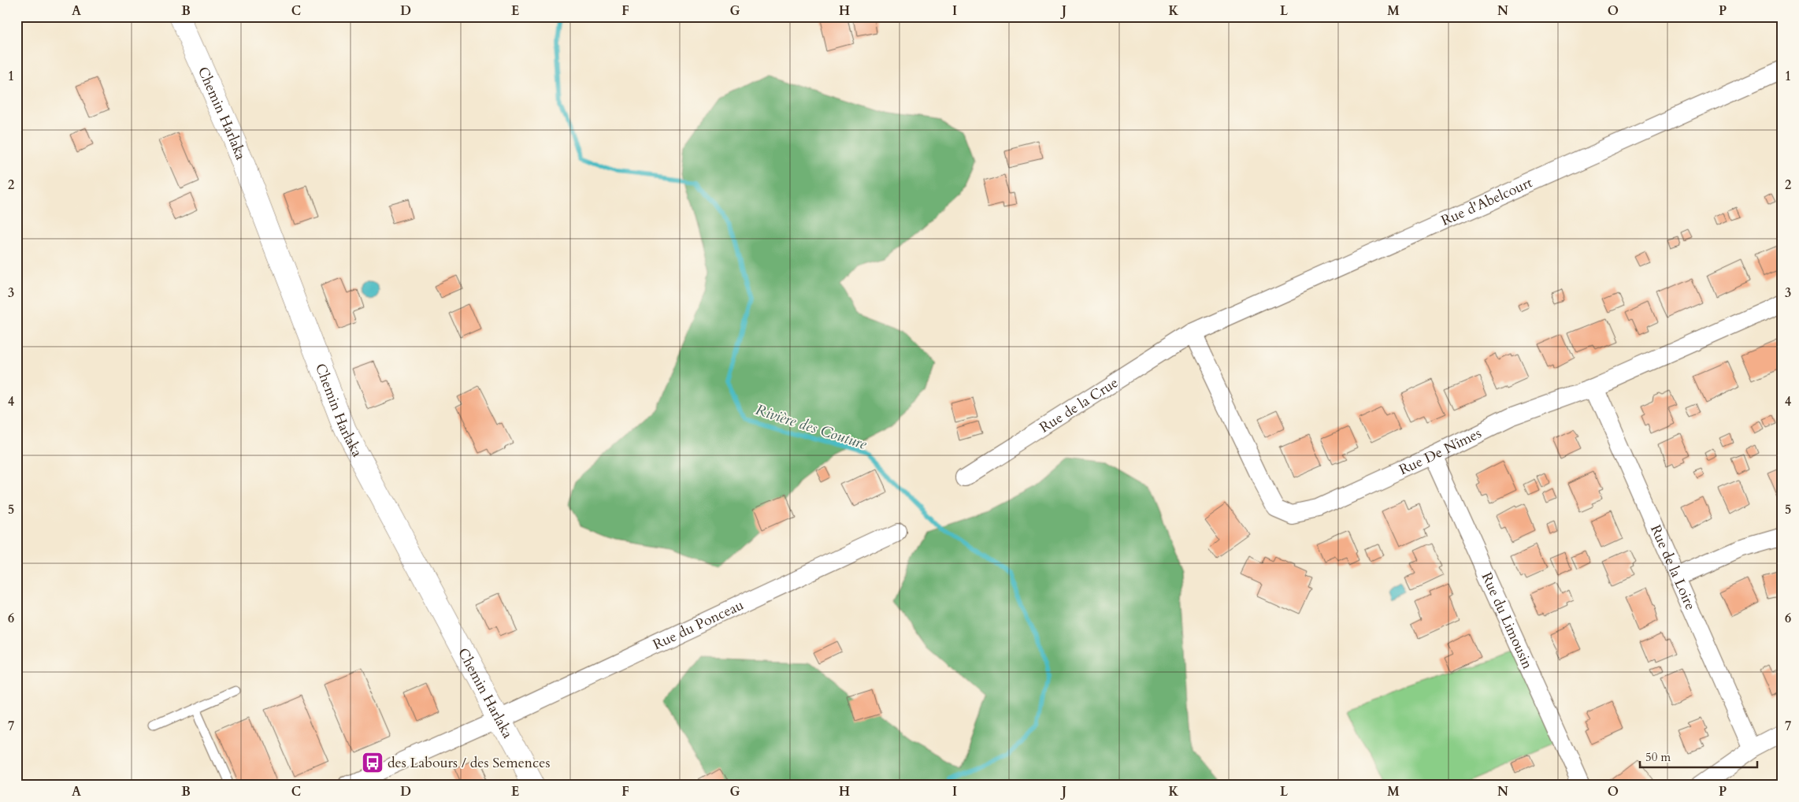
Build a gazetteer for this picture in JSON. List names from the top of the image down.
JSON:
{
  "streets": {
    "street": [
      "Chemin Harlaka",
      "Rue d'Abelcourt",
      "Rue de la Crue",
      "Rue De Nîmes",
      "Rue de la Loire",
      "Rue du Limousin",
      "Rue du Ponceau"
    ]
  },
  "crossings": [
    ["Chemin Harlaka", "Rue du Ponceau"],
    ["Rue d'Abelcourt", "Rue de la Crue"],
    ["Rue d'Abelcourt", "Rue De Nîmes"],
    ["Rue de la Crue", "Rue De Nîmes"],
    ["Rue De Nîmes", "Rue de la Loire"],
    ["Rue De Nîmes", "Rue du Limousin"]
  ],
  "water": ["Rivière des Couture"],
  "places": {
    "bus stop": ["des Labours / des Semences"]
  },
  "scale_bar": "50 m",
  "grid": {
    "columns": [
      "A",
      "B",
      "C",
      "D",
      "E",
      "F",
      "G",
      "H",
      "I",
      "J",
      "K",
      "L",
      "M",
      "N",
      "O",
      "P"
    ],
    "rows": [
      "1",
      "2",
      "3",
      "4",
      "5",
      "6",
      "7"
    ]
  }
}
